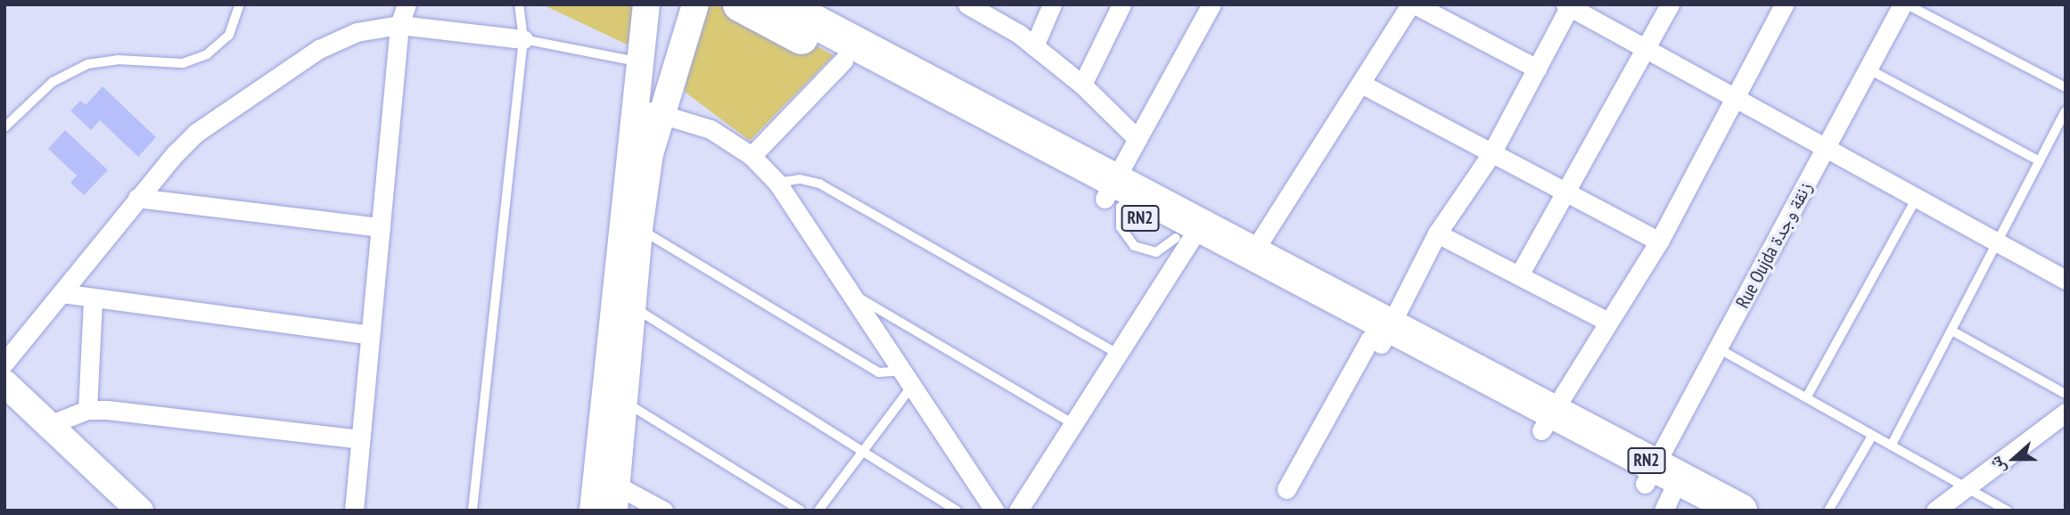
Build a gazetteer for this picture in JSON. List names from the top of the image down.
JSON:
{
  "streets": {
    "highway": ["RN2"],
    "street": ["Rue Oujda زنقة وجدة"]
  },
  "crossings": [
    ["RN2", "Rue Oujda زنقة وجدة"]
  ],
  "north": "left"
}
